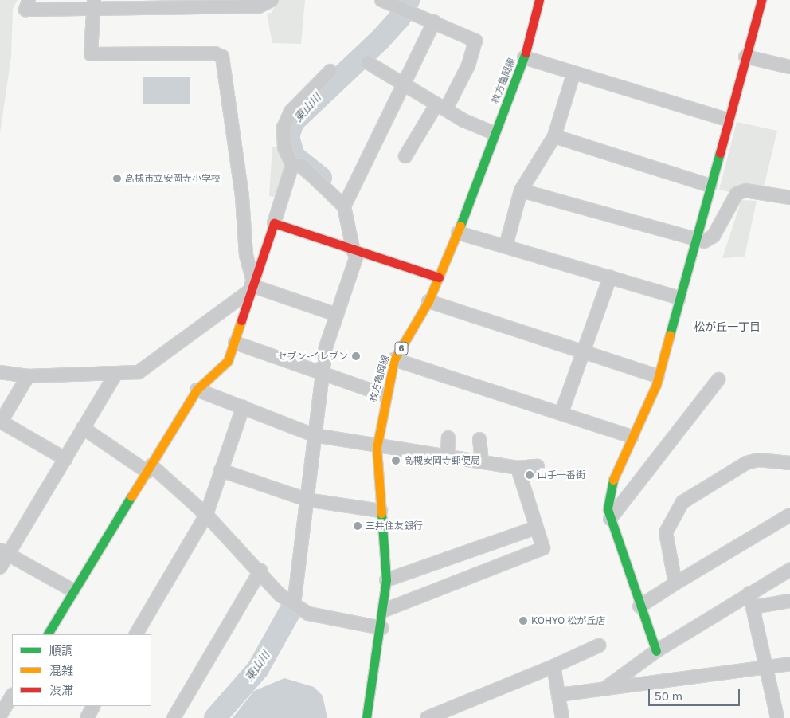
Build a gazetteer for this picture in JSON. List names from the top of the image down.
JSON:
{
  "streets": {
    "street": ["枚方亀岡線", "6"]
  },
  "districts": ["松が丘一丁目"],
  "water": ["東山川"],
  "places": [
    "高槻市立安岡寺小学校",
    "セブン-イレブン",
    "高槻安岡寺郵便局",
    "山手一番街",
    "三井住友銀行",
    "KOHYO 松が丘店"
  ],
  "legend": ["順調", "混雑", "渋滞"],
  "scale_bar": "50 m"
}
